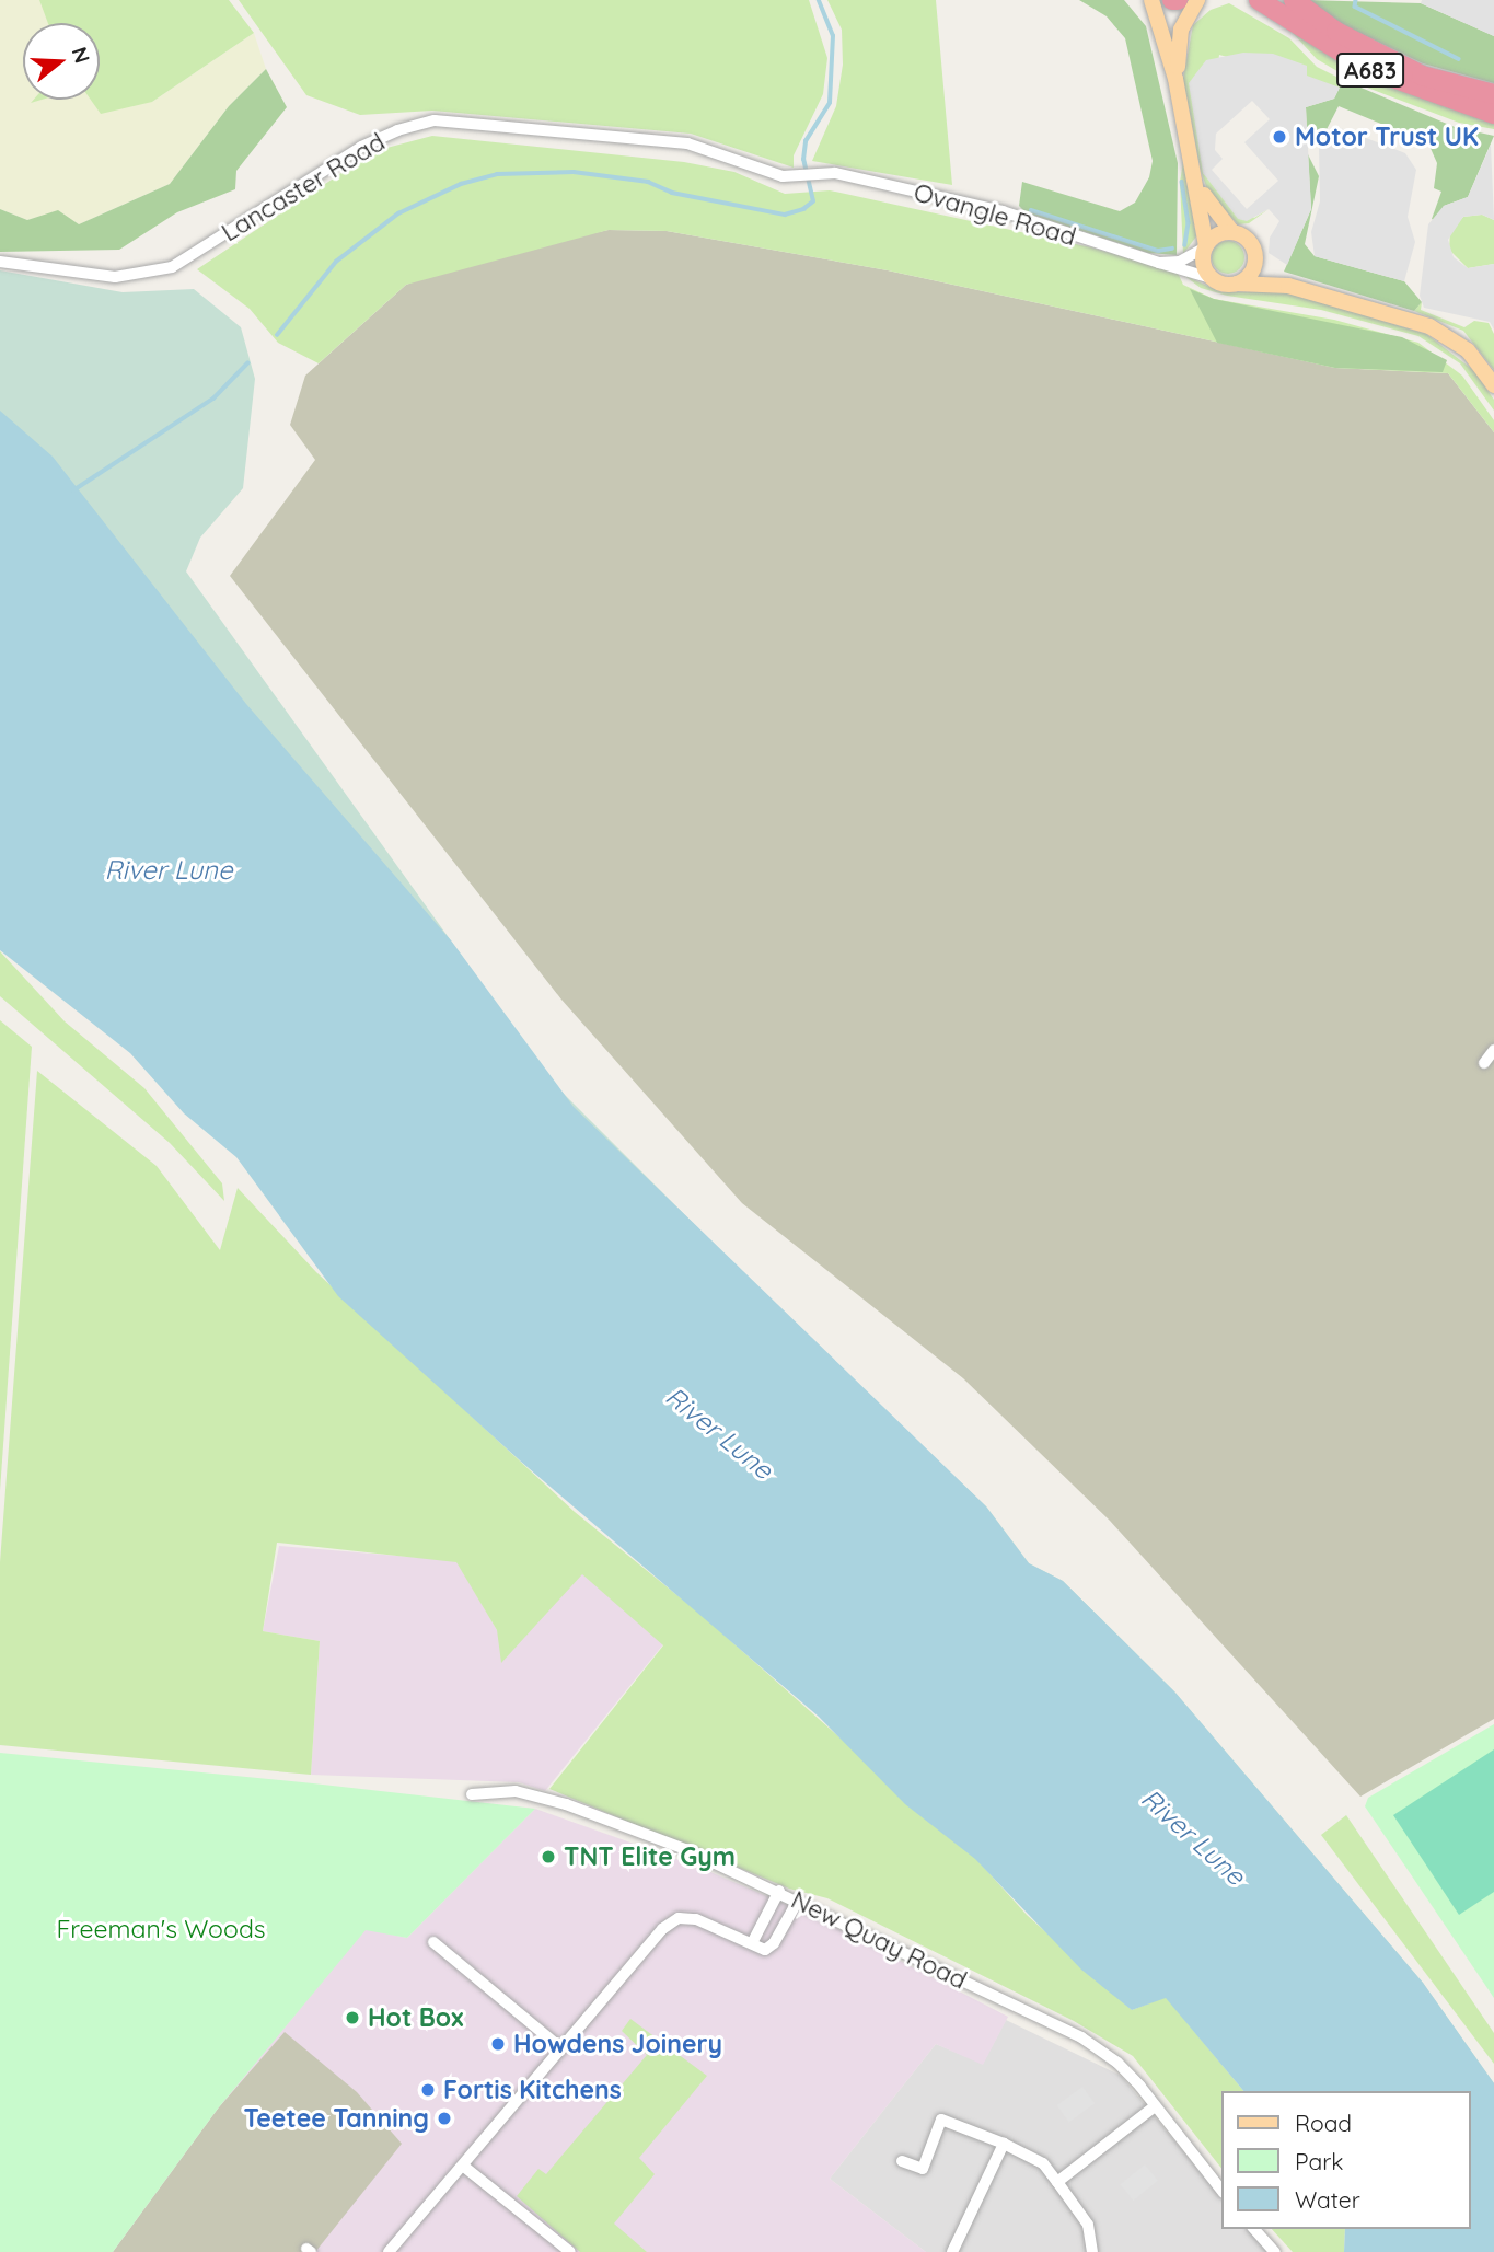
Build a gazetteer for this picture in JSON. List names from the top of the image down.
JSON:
{
  "streets": {
    "highway": ["A683"],
    "street": ["Lancaster Road", "Ovangle Road", "New Quay Road"]
  },
  "crossings": [
    ["Lancaster Road", "Ovangle Road"]
  ],
  "water": ["River Lune"],
  "parks": ["Freeman's Woods"],
  "places": [
    "Motor Trust UK",
    "TNT Elite Gym",
    "Hot Box",
    "Howdens Joinery",
    "Fortis Kitchens",
    "Teetee Tanning"
  ],
  "legend": ["Road", "Park", "Water"],
  "north": "right"
}
